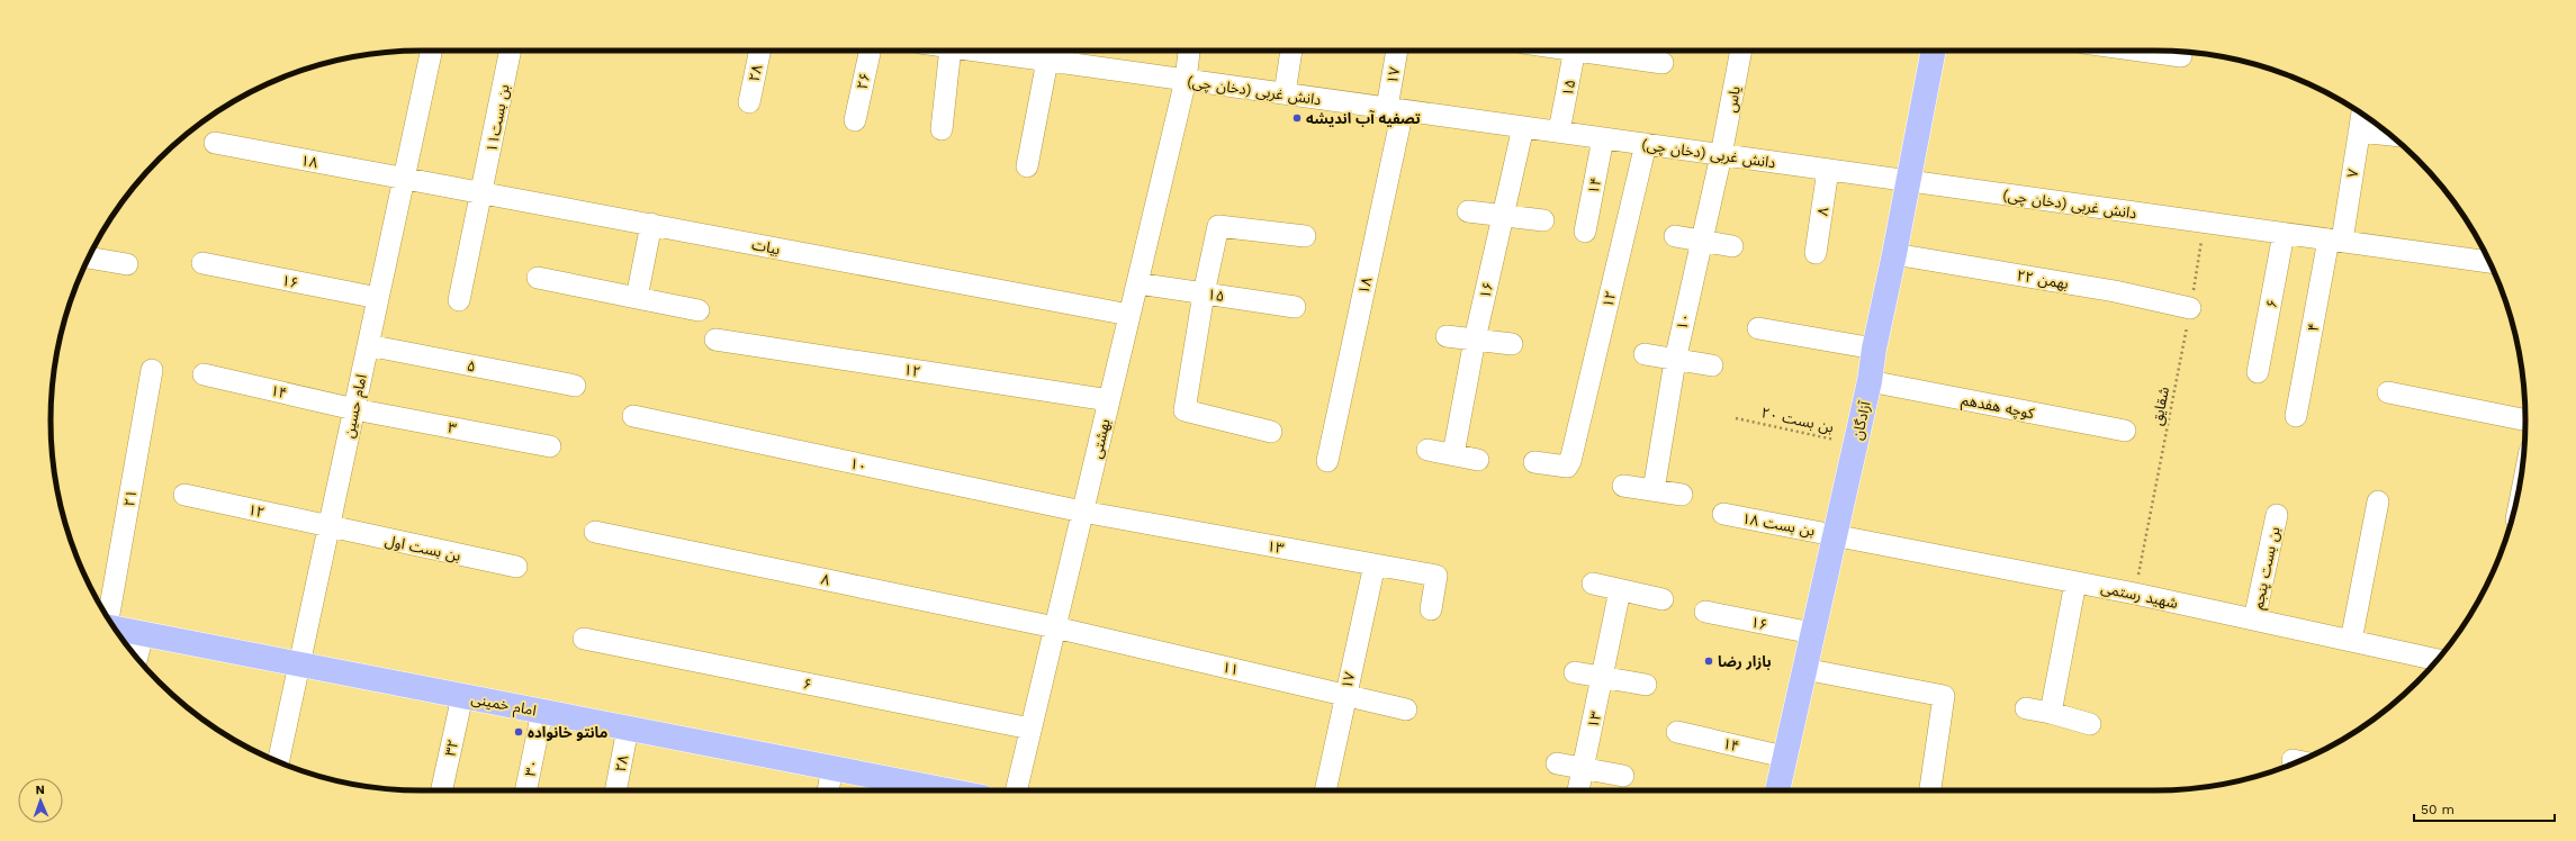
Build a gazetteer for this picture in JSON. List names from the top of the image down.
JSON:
{
  "streets": {
    "main road": ["آزادگان", "امام خمینی"],
    "street": [
      "۲۸",
      "۱۷",
      "۲۶",
      "۱۵",
      "دانش غربی (دخان چی)",
      "یاس",
      "بن بست۱۱",
      "۱۸",
      "۷",
      "۱۴",
      "۸",
      "بیات",
      "۲۲ بهمن",
      "۱۶",
      "۱۲",
      "۶",
      "۱۰",
      "۴",
      "۵",
      "امام حسین",
      "کوچه هفدهم",
      "۳",
      "بهشتی",
      "۲۱",
      "بن بست ۱۸",
      "۱۳",
      "بن بست اول",
      "بن بست پنجم",
      "شهید رستمی",
      "۱۱",
      "۳۲",
      "۳۰"
    ],
    "path": ["شقایق", "بن بست ۲۰"]
  },
  "crossings": [
    ["۲۸", "امام خمینی"],
    ["۱۷", "دانش غربی (دخان چی)"],
    ["۱۷", "۱۸"],
    ["۱۷", "۱۳"],
    ["۱۷", "۱۱"],
    ["۱۵", "دانش غربی (دخان چی)"],
    ["۱۵", "بهشتی"],
    ["دانش غربی (دخان چی)", "یاس"],
    ["دانش غربی (دخان چی)", "۱۸"],
    ["دانش غربی (دخان چی)", "۷"],
    ["دانش غربی (دخان چی)", "۱۴"],
    ["دانش غربی (دخان چی)", "۸"],
    ["دانش غربی (دخان چی)", "۱۶"],
    ["دانش غربی (دخان چی)", "۱۲"],
    ["دانش غربی (دخان چی)", "۶"],
    ["دانش غربی (دخان چی)", "۱۰"],
    ["دانش غربی (دخان چی)", "۴"],
    ["دانش غربی (دخان چی)", "شقایق"],
    ["دانش غربی (دخان چی)", "آزادگان"],
    ["دانش غربی (دخان چی)", "بهشتی"],
    ["یاس", "۱۰"],
    ["بن بست۱۱", "بیات"],
    ["۱۸", "بیات"],
    ["۱۸", "امام حسین"],
    ["۷", "۴"],
    ["۱۴", "امام حسین"],
    ["۱۴", "آزادگان"],
    ["۱۴", "۳"],
    ["۸", "بهشتی"],
    ["۸", "۱۱"],
    ["بیات", "امام حسین"],
    ["بیات", "بهشتی"],
    ["۲۲ بهمن", "شقایق"],
    ["۲۲ بهمن", "آزادگان"],
    ["۱۶", "امام حسین"],
    ["۱۶", "آزادگان"],
    ["۱۲", "امام حسین"],
    ["۱۲", "بهشتی"],
    ["۱۲", "بن بست اول"],
    ["۶", "بهشتی"],
    ["۱۰", "بهشتی"],
    ["۱۰", "۱۳"],
    ["۵", "امام حسین"],
    ["امام حسین", "۳"],
    ["امام حسین", "بن بست اول"],
    ["امام حسین", "امام خمینی"],
    ["کوچه هفدهم", "آزادگان"],
    ["شقایق", "شهید رستمی"],
    ["بن بست ۲۰", "آزادگان"],
    ["آزادگان", "بن بست ۱۸"],
    ["آزادگان", "شهید رستمی"],
    ["بهشتی", "۱۳"],
    ["بهشتی", "۱۱"],
    ["بن بست ۱۸", "شهید رستمی"],
    ["بن بست پنجم", "شهید رستمی"],
    ["امام خمینی", "۳۲"],
    ["امام خمینی", "۳۰"]
  ],
  "places": ["تصفیه آب اندیشه", "بازار رضا", "مانتو خانواده"],
  "scale_bar": "50 m",
  "north": "top"
}
